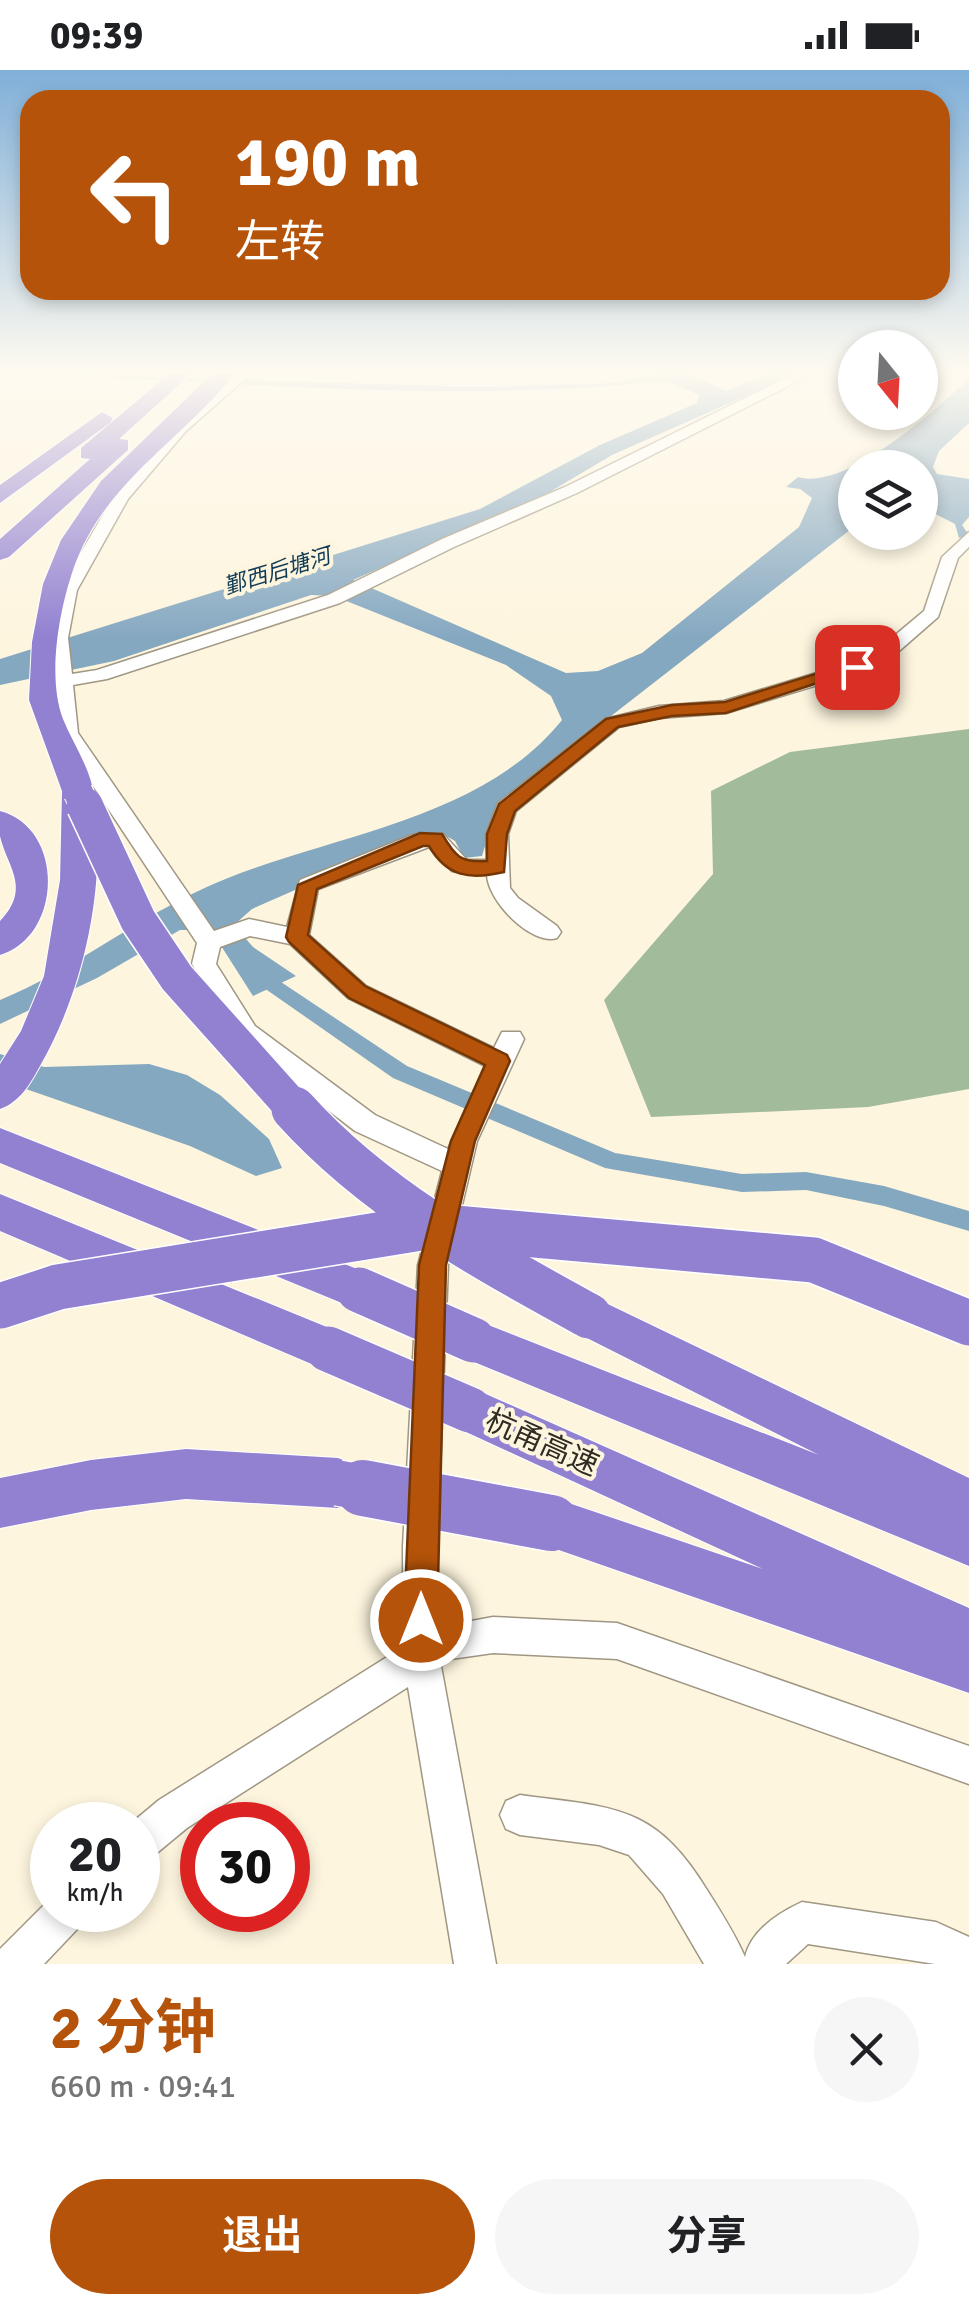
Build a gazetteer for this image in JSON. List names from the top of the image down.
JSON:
{
  "streets": {
    "highway": ["杭甬高速"]
  },
  "water": ["鄞西后塘河"],
  "north": "bottom",
  "page": {
    "status": "09:39",
    "turn": ["190 m", "左转"],
    "speed": "20 km/h",
    "limit": "30",
    "heading": ["2 分钟", "660 m · 09:41"],
    "buttons": ["退出", "分享"]
  }
}
